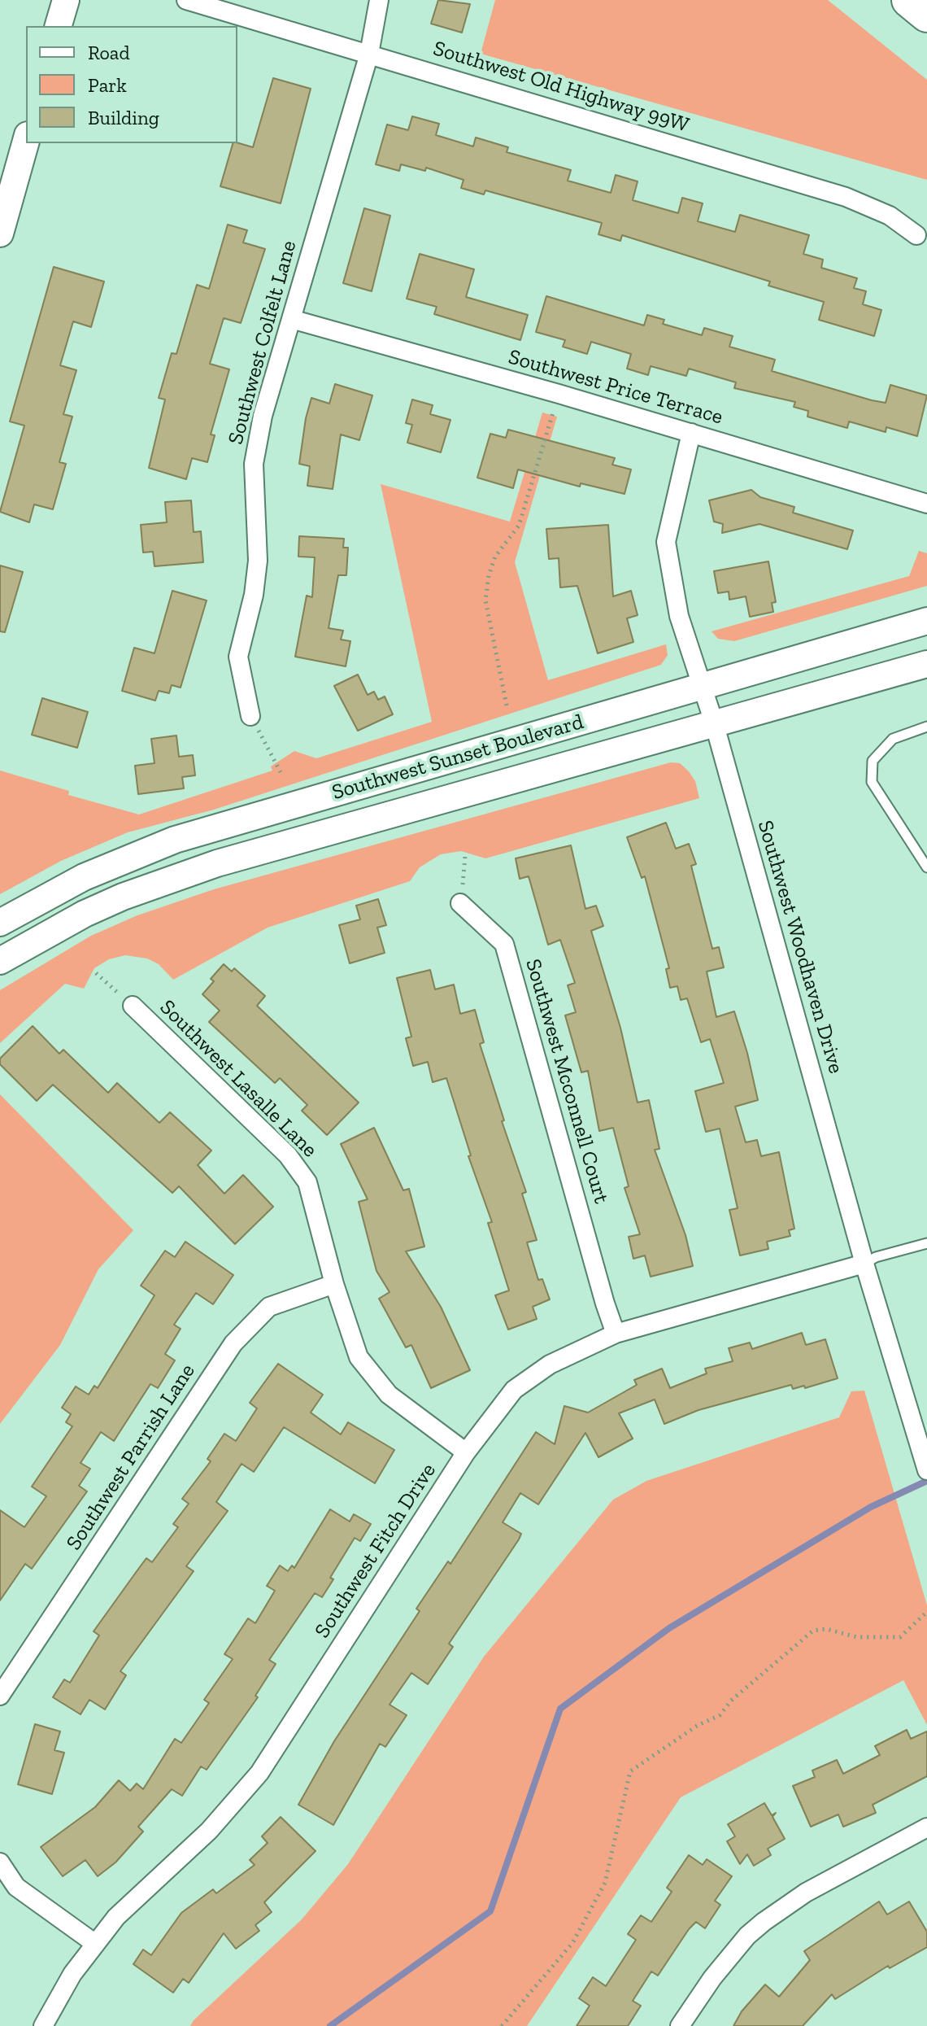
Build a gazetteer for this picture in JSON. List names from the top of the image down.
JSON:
{
  "streets": {
    "main road": ["Southwest Sunset Boulevard"],
    "street": [
      "Southwest Old Highway 99W",
      "Southwest Colfelt Lane",
      "Southwest Price Terrace",
      "Southwest Woodhaven Drive",
      "Southwest Lasalle Lane",
      "Southwest Mcconnell Court",
      "Southwest Parrish Lane",
      "Southwest Fitch Drive"
    ]
  },
  "crossings": [
    ["Southwest Old Highway 99W", "Southwest Colfelt Lane"],
    ["Southwest Colfelt Lane", "Southwest Price Terrace"],
    ["Southwest Price Terrace", "Southwest Woodhaven Drive"],
    ["Southwest Sunset Boulevard", "Southwest Woodhaven Drive"],
    ["Southwest Woodhaven Drive", "Southwest Fitch Drive"],
    ["Southwest Lasalle Lane", "Southwest Parrish Lane"],
    ["Southwest Lasalle Lane", "Southwest Fitch Drive"],
    ["Southwest Mcconnell Court", "Southwest Fitch Drive"]
  ],
  "legend": ["Road", "Park", "Building"]
}
